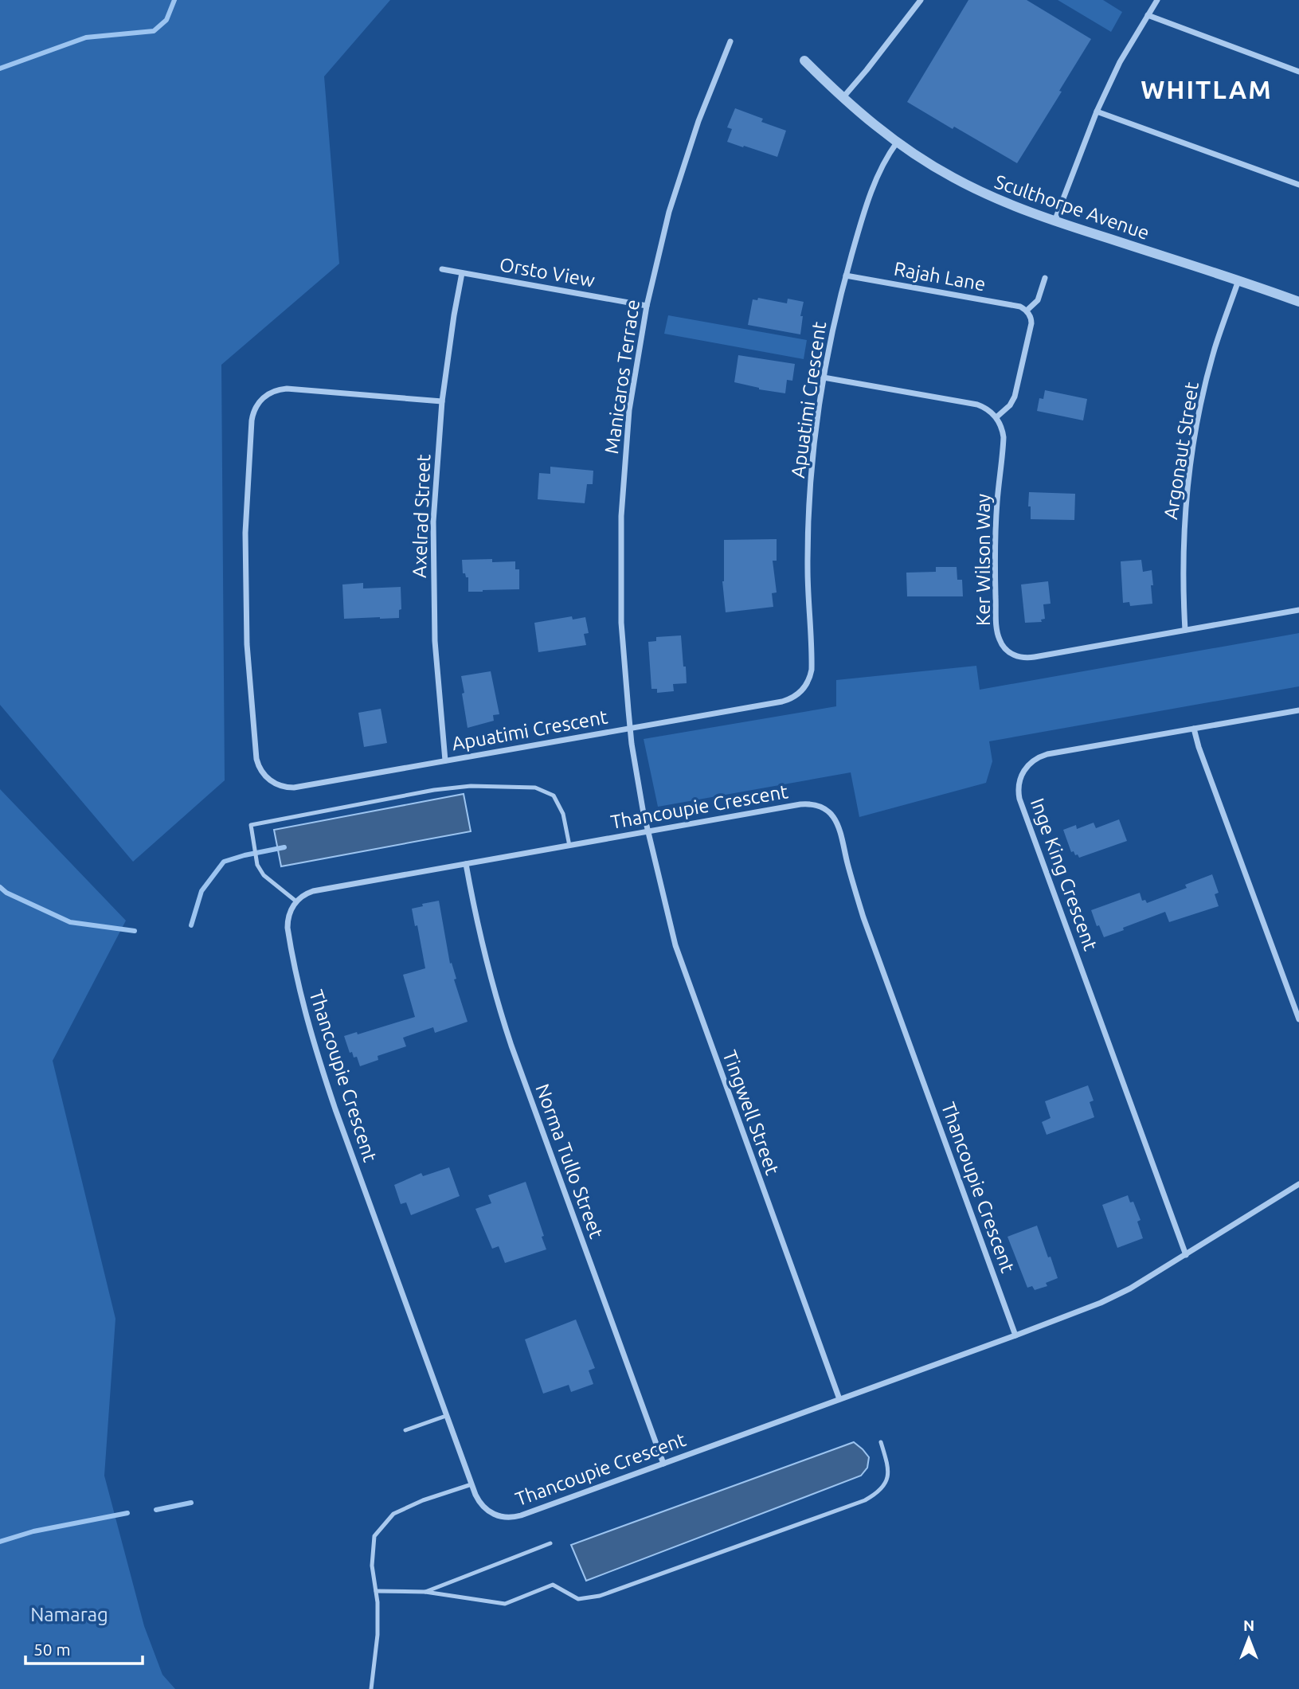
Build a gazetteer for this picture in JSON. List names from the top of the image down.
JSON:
{
  "streets": {
    "street": [
      "Sculthorpe Avenue",
      "Orsto View",
      "Rajah Lane",
      "Manicaros Terrace",
      "Apuatimi Crescent",
      "Argonaut Street",
      "Axelrad Street",
      "Ker Wilson Way",
      "Thancoupie Crescent",
      "Inge King Crescent",
      "Tingwell Street",
      "Norma Tullo Street"
    ]
  },
  "crossings": [
    ["Sculthorpe Avenue", "Apuatimi Crescent"],
    ["Sculthorpe Avenue", "Argonaut Street"],
    ["Orsto View", "Manicaros Terrace"],
    ["Orsto View", "Axelrad Street"],
    ["Rajah Lane", "Apuatimi Crescent"],
    ["Manicaros Terrace", "Apuatimi Crescent"],
    ["Manicaros Terrace", "Thancoupie Crescent"],
    ["Manicaros Terrace", "Tingwell Street"],
    ["Apuatimi Crescent", "Axelrad Street"],
    ["Argonaut Street", "Ker Wilson Way"],
    ["Thancoupie Crescent", "Inge King Crescent"],
    ["Thancoupie Crescent", "Tingwell Street"],
    ["Thancoupie Crescent", "Norma Tullo Street"]
  ],
  "districts": ["WHITLAM"],
  "parks": ["Namarag"],
  "scale_bar": "50 m",
  "north": "top"
}
